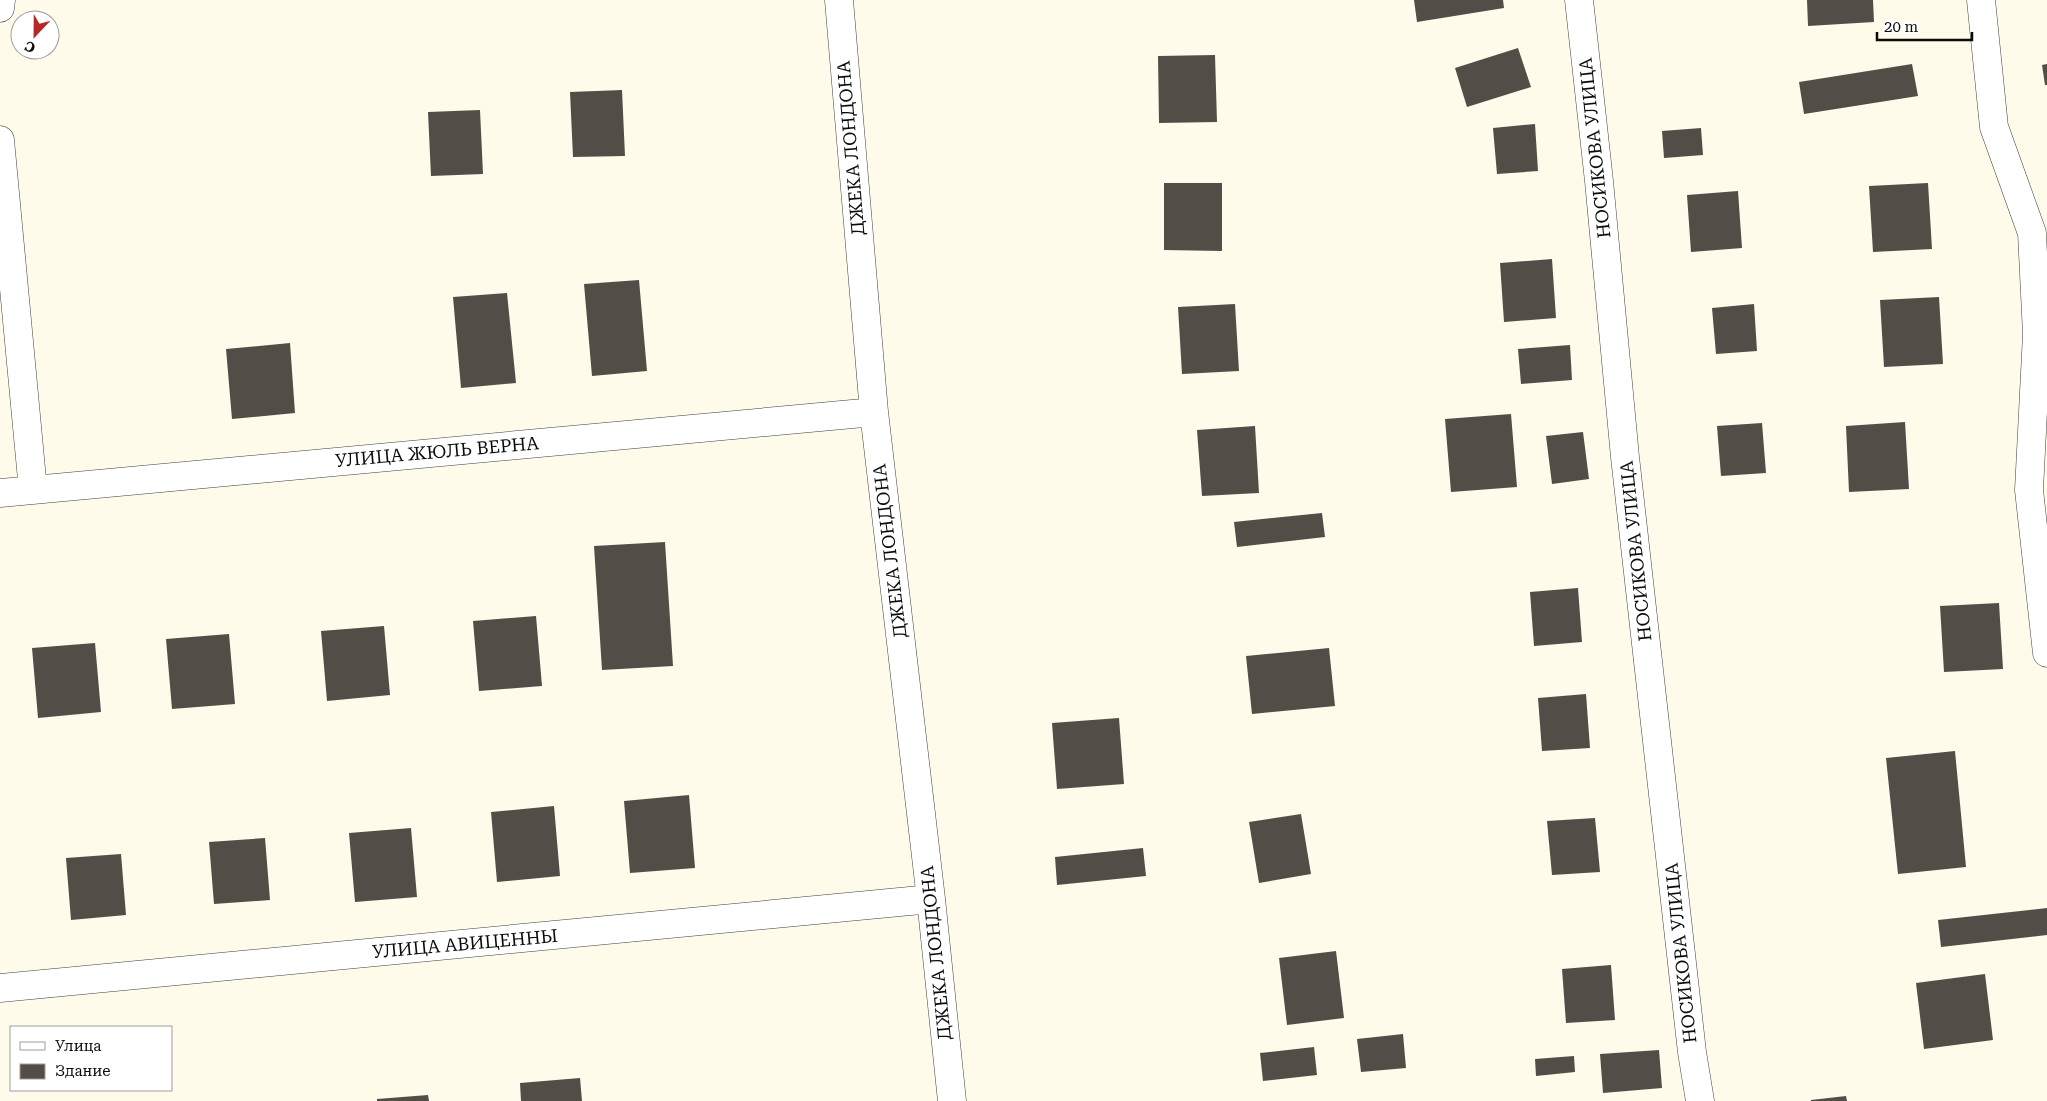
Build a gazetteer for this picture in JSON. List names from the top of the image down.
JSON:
{
  "streets": {
    "street": [
      "ДЖЕКА ЛОНДОНА",
      "НОСИКОВА УЛИЦА",
      "УЛИЦА ЖЮЛЬ ВЕРНА",
      "УЛИЦА АВИЦЕННЫ"
    ]
  },
  "crossings": [
    ["ДЖЕКА ЛОНДОНА", "УЛИЦА ЖЮЛЬ ВЕРНА"],
    ["ДЖЕКА ЛОНДОНА", "УЛИЦА АВИЦЕННЫ"]
  ],
  "legend": ["Улица", "Здание"],
  "scale_bar": "20 m",
  "north": "bottom"
}
